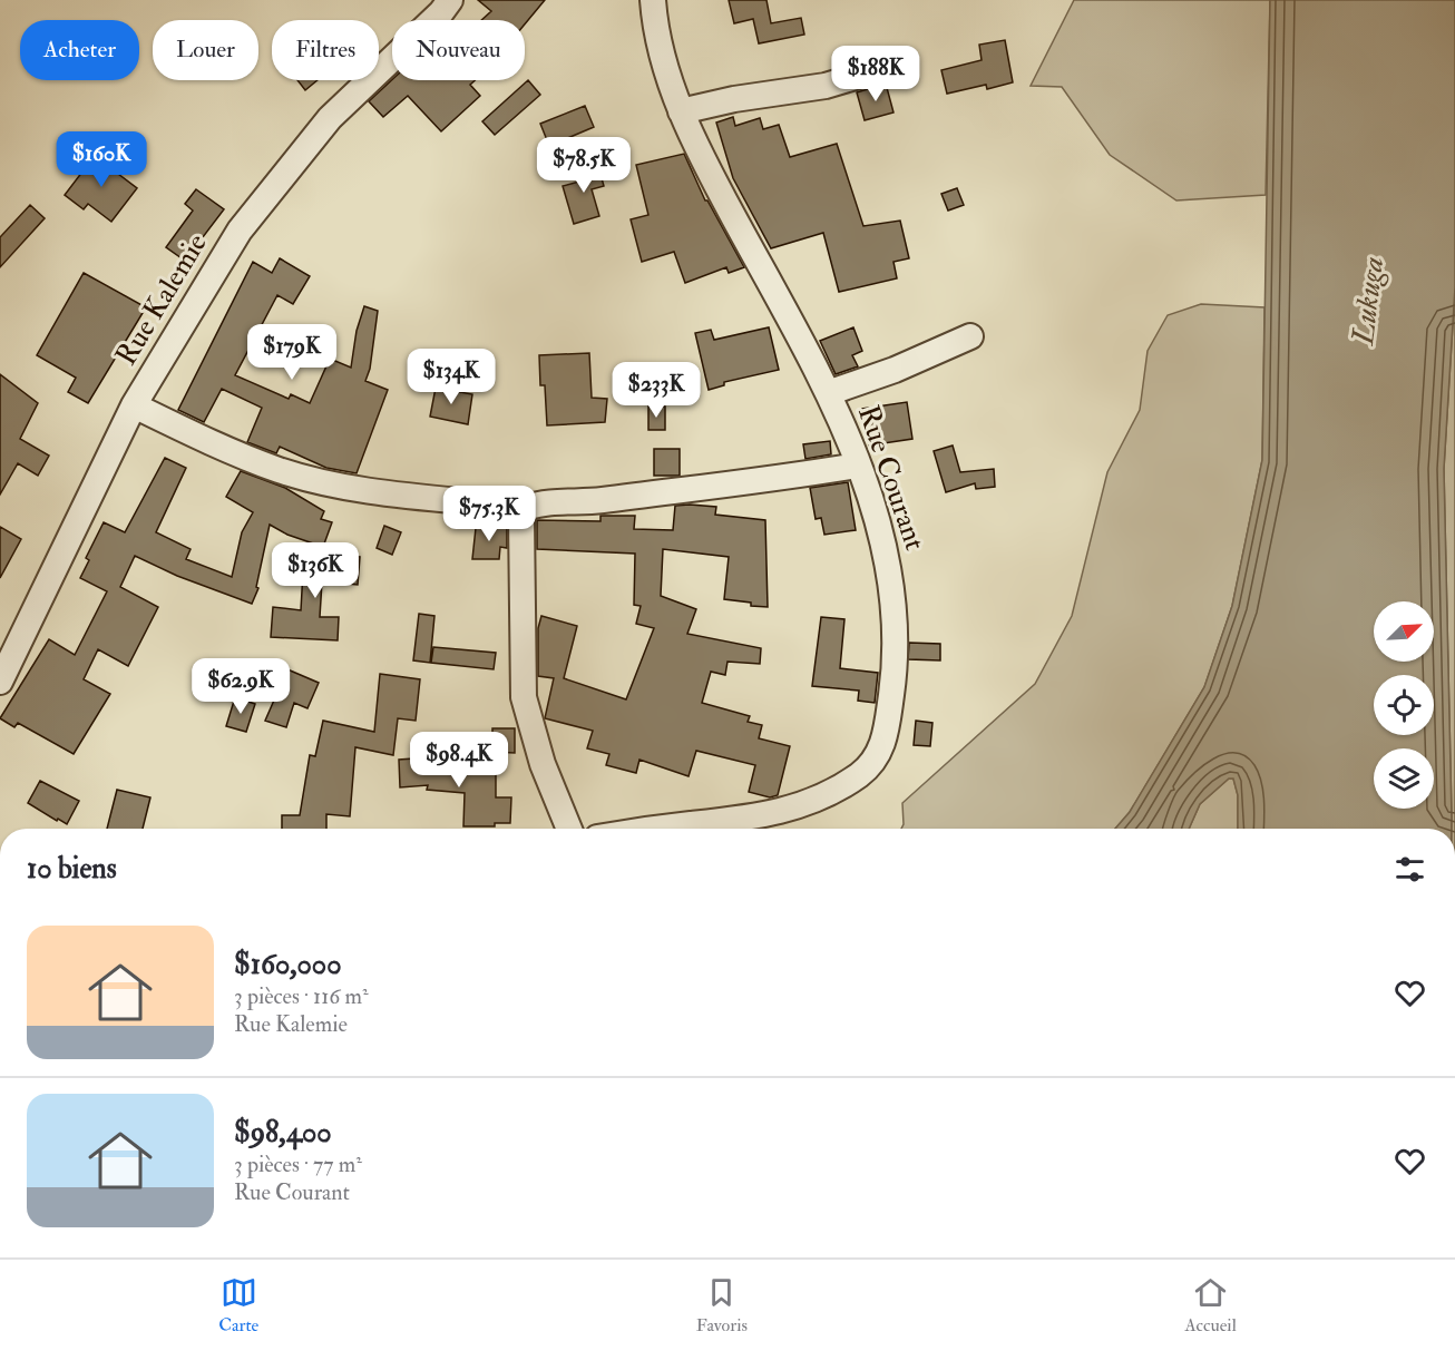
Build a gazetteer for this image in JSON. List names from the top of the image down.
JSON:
{
  "streets": {
    "street": ["Rue Kalemie", "Rue Courant"]
  },
  "water": ["Lukuga"],
  "north": "top right",
  "page": {
    "chip": [
      "Acheter",
      "Louer",
      "Filtres",
      "Nouveau"
    ],
    "price": [
      "$188K",
      "$160K",
      "$78.5K",
      "$179K",
      "$134K",
      "$233K",
      "$75.3K",
      "$136K",
      "$62.9K",
      "$98.4K"
    ],
    "heading": "10 biens",
    "list": [
      {
        "name": "$160,000",
        "note": "3 pièces · 116 m² · Rue Kalemie"
      },
      {
        "name": "$98,400",
        "note": "3 pièces · 77 m² · Rue Courant"
      }
    ],
    "tabs": ["Carte", "Favoris", "Accueil"]
  }
}
